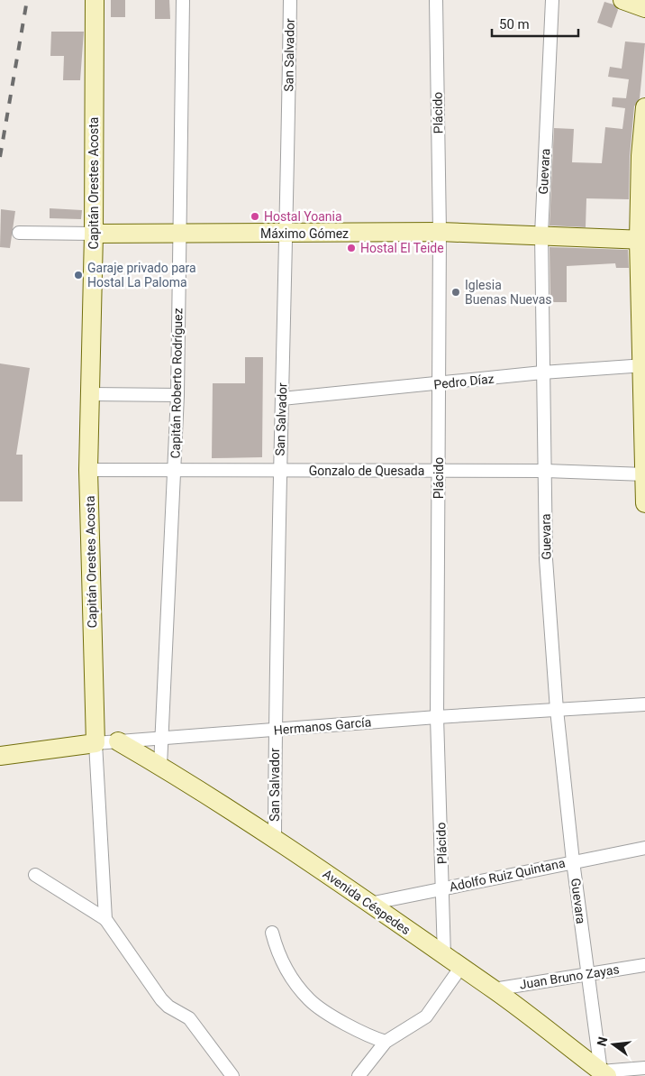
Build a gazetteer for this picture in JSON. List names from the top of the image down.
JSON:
{
  "streets": {
    "street": [
      "San Salvador",
      "Plácido",
      "Guevara",
      "Capitán Orestes Acosta",
      "Máximo Gómez",
      "Pedro Díaz",
      "Capitán Roberto Rodríguez",
      "Gonzalo de Quesada",
      "Hermanos García",
      "Adolfo Ruiz Quintana",
      "Avenida Céspedes",
      "Juan Bruno Zayas"
    ]
  },
  "crossings": [
    ["San Salvador", "Máximo Gómez"],
    ["San Salvador", "Pedro Díaz"],
    ["San Salvador", "Gonzalo de Quesada"],
    ["San Salvador", "Hermanos García"],
    ["San Salvador", "Avenida Céspedes"],
    ["Plácido", "Máximo Gómez"],
    ["Plácido", "Pedro Díaz"],
    ["Plácido", "Gonzalo de Quesada"],
    ["Plácido", "Hermanos García"],
    ["Plácido", "Adolfo Ruiz Quintana"],
    ["Plácido", "Avenida Céspedes"],
    ["Guevara", "Máximo Gómez"],
    ["Guevara", "Pedro Díaz"],
    ["Guevara", "Gonzalo de Quesada"],
    ["Guevara", "Hermanos García"],
    ["Guevara", "Adolfo Ruiz Quintana"],
    ["Guevara", "Avenida Céspedes"],
    ["Guevara", "Juan Bruno Zayas"],
    ["Capitán Orestes Acosta", "Máximo Gómez"],
    ["Capitán Orestes Acosta", "Gonzalo de Quesada"],
    ["Capitán Orestes Acosta", "Hermanos García"],
    ["Máximo Gómez", "Capitán Roberto Rodríguez"],
    ["Capitán Roberto Rodríguez", "Gonzalo de Quesada"],
    ["Capitán Roberto Rodríguez", "Hermanos García"],
    ["Capitán Roberto Rodríguez", "Avenida Céspedes"],
    ["Hermanos García", "Avenida Céspedes"],
    ["Adolfo Ruiz Quintana", "Avenida Céspedes"],
    ["Avenida Céspedes", "Juan Bruno Zayas"]
  ],
  "places": [
    "Hostal Yoania",
    "Hostal El Teide",
    "Garaje privado para Hostal La Paloma",
    "Iglesia Buenas Nuevas"
  ],
  "scale_bar": "50 m",
  "north": "left"
}
